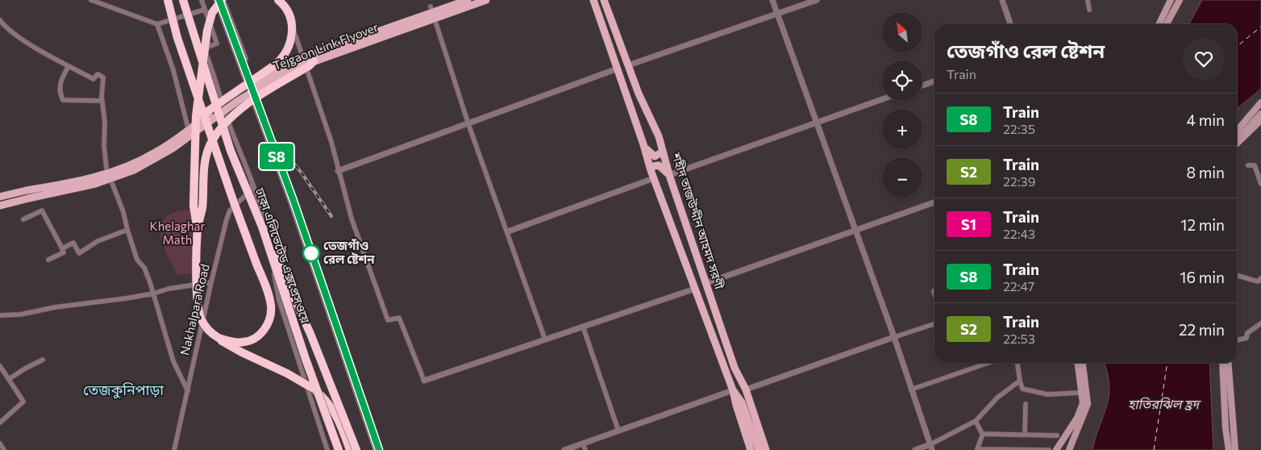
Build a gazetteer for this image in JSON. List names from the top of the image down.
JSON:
{
  "streets": {
    "highway": ["ঢাকা এলিভেটেড এক্সপ্রেসওয়ে"],
    "main road": ["Tejgaon Link Flyover", "শহীদ তাজউদ্দীন আহমদ সরণী"],
    "street": ["Nakhalpara Road"]
  },
  "districts": ["তেজকুনিপাড়া"],
  "water": ["হাতিরঝিল হ্রদ"],
  "parks": ["Khelaghar Math"],
  "places": ["তেজগাঁও রেল ষ্টেশন"],
  "north": "top left",
  "page": {
    "on_map": "S8",
    "map_buttons": ["+", "−"],
    "heading": ["তেজগাঁও রেল ষ্টেশন", "Train"],
    "list": [
      {
        "mark": "S8",
        "name": "Train",
        "note": "22:35",
        "value": "4 min"
      },
      {
        "mark": "S2",
        "name": "Train",
        "note": "22:39",
        "value": "8 min"
      },
      {
        "mark": "S1",
        "name": "Train",
        "note": "22:43",
        "value": "12 min"
      },
      {
        "mark": "S8",
        "name": "Train",
        "note": "22:47",
        "value": "16 min"
      },
      {
        "mark": "S2",
        "name": "Train",
        "note": "22:53",
        "value": "22 min"
      }
    ]
  }
}
